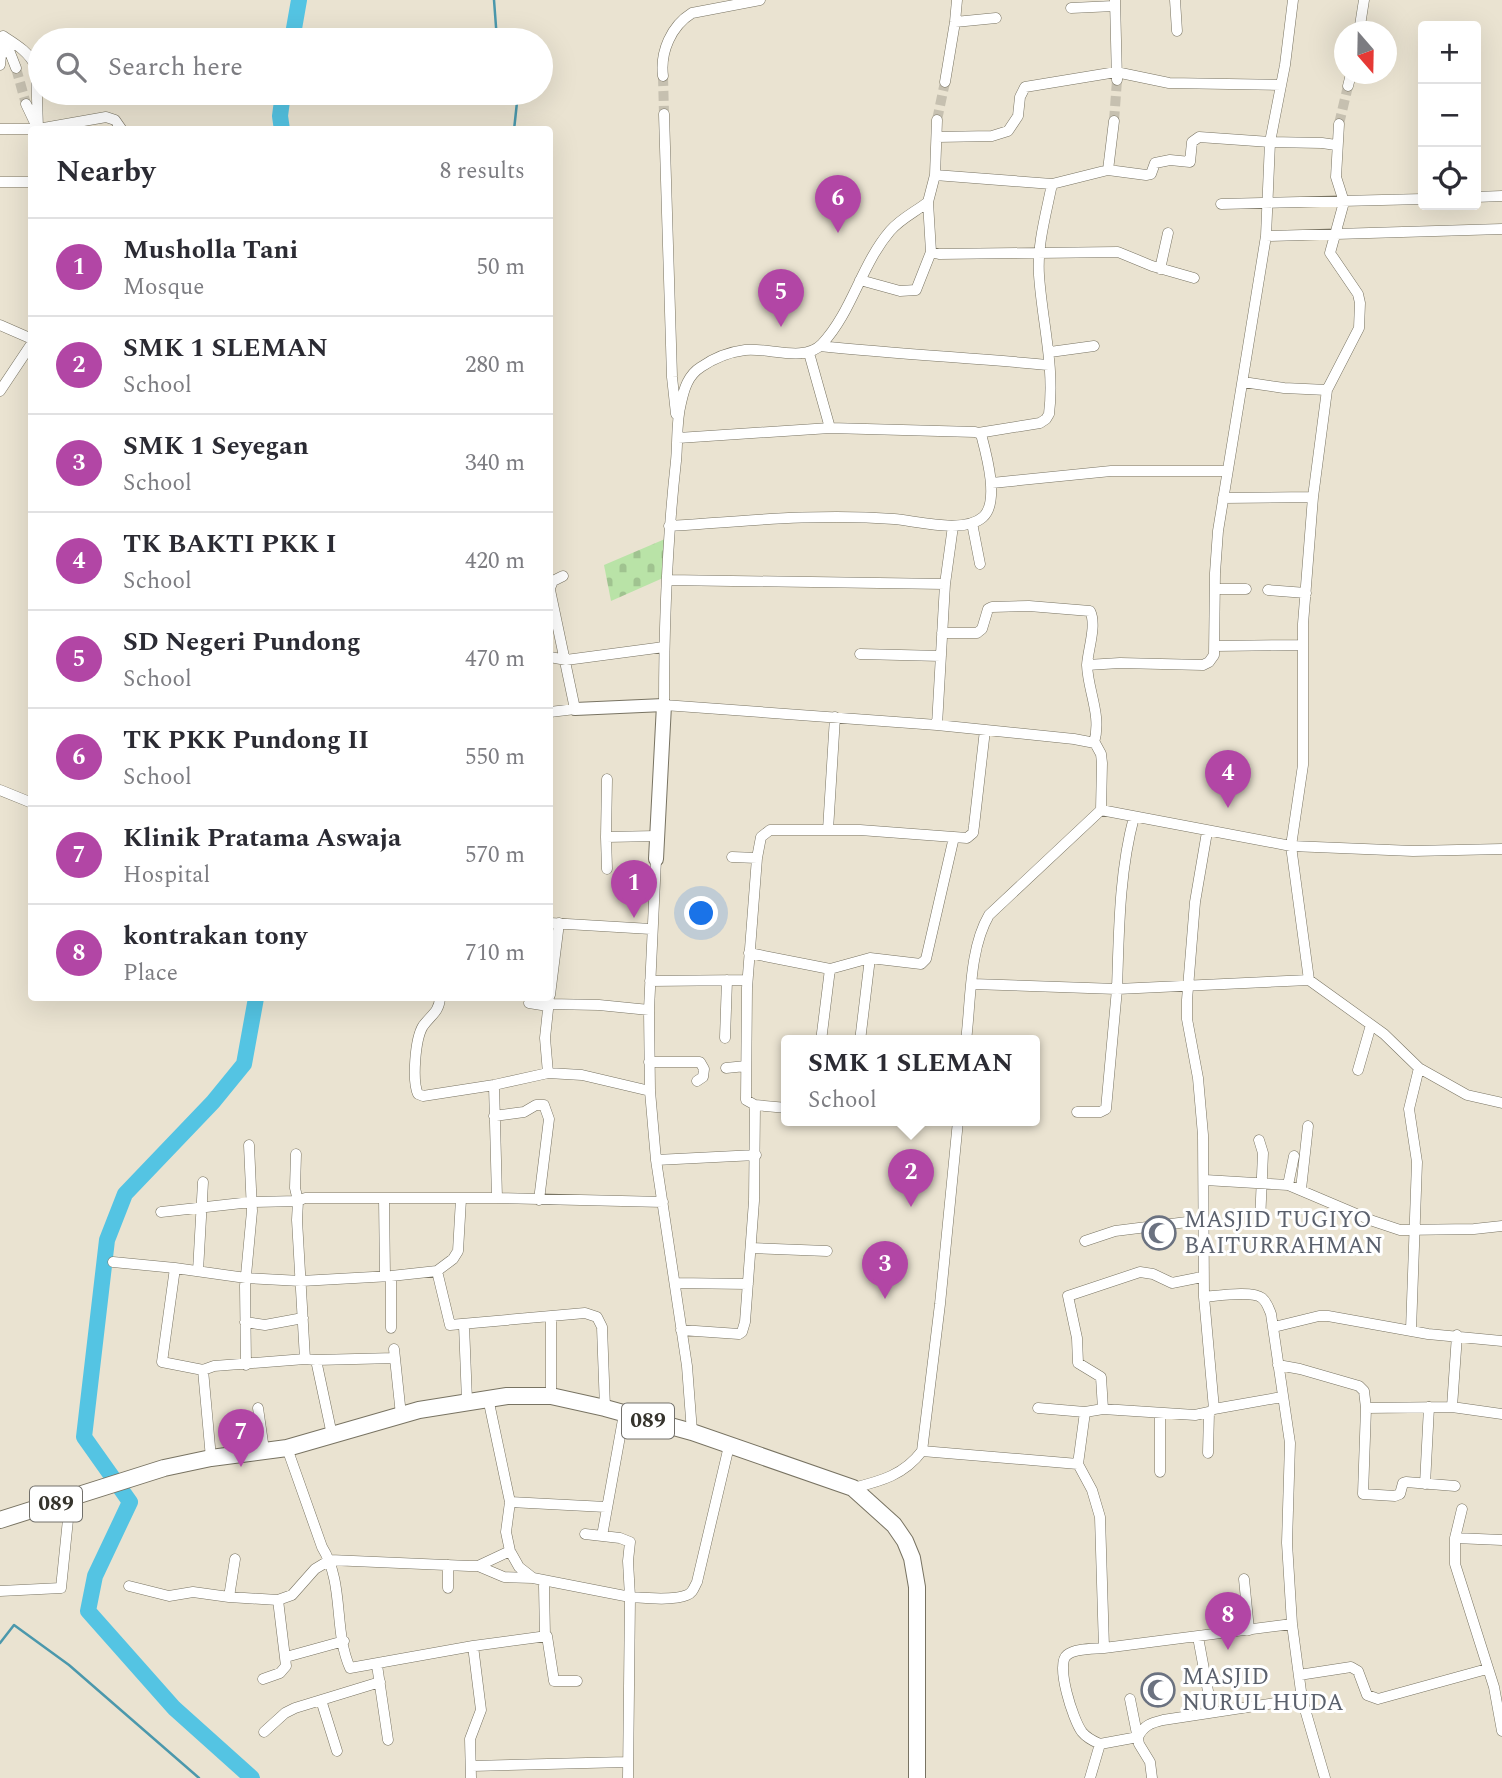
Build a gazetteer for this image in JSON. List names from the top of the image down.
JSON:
{
  "streets": {
    "main road": ["089"]
  },
  "places": {
    "mosque": ["MASJID TUGIYO BAITURRAHMAN", "MASJID NURUL HUDA"]
  },
  "north": "bottom",
  "page": {
    "map_buttons": ["+", "−"],
    "search": "Search here",
    "heading": ["Nearby", "8 results"],
    "pins": [
      "6",
      "5",
      "4",
      "1",
      "2",
      "3",
      "7",
      "8"
    ],
    "list": [
      {
        "mark": "1",
        "name": "Musholla Tani",
        "note": "Mosque",
        "value": "50 m"
      },
      {
        "mark": "2",
        "name": "SMK 1 SLEMAN",
        "note": "School",
        "value": "280 m"
      },
      {
        "mark": "3",
        "name": "SMK 1 Seyegan",
        "note": "School",
        "value": "340 m"
      },
      {
        "mark": "4",
        "name": "TK BAKTI PKK I",
        "note": "School",
        "value": "420 m"
      },
      {
        "mark": "5",
        "name": "SD Negeri Pundong",
        "note": "School",
        "value": "470 m"
      },
      {
        "mark": "6",
        "name": "TK PKK Pundong II",
        "note": "School",
        "value": "550 m"
      },
      {
        "mark": "7",
        "name": "Klinik Pratama Aswaja",
        "note": "Hospital",
        "value": "570 m"
      },
      {
        "mark": "8",
        "name": "kontrakan tony",
        "note": "Place",
        "value": "710 m"
      }
    ],
    "popup": ["SMK 1 SLEMAN", "School"]
  }
}
